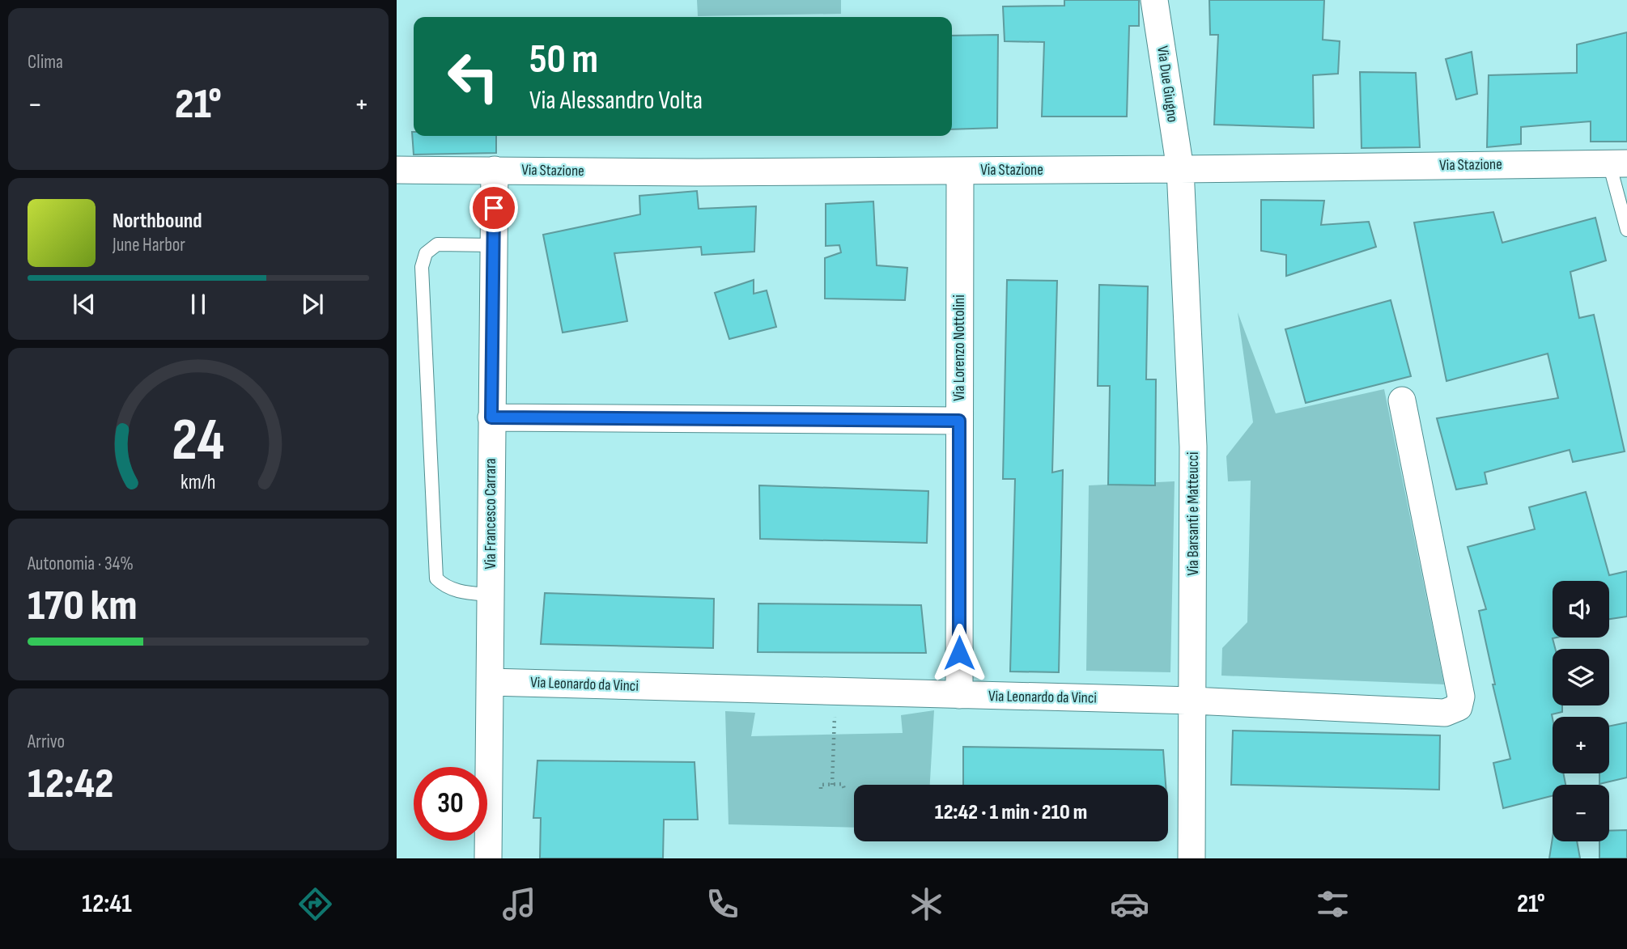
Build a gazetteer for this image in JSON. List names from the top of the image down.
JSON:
{
  "streets": {
    "street": [
      "Via Due Giugno",
      "Via Stazione",
      "Via Lorenzo Nottolini",
      "Via Francesco Carrara",
      "Via Barsanti e Matteucci",
      "Via Leonardo da Vinci"
    ]
  },
  "crossings": [
    ["Via Due Giugno", "Via Stazione"],
    ["Via Due Giugno", "Via Barsanti e Matteucci"],
    ["Via Stazione", "Via Lorenzo Nottolini"],
    ["Via Stazione", "Via Francesco Carrara"],
    ["Via Stazione", "Via Barsanti e Matteucci"],
    ["Via Lorenzo Nottolini", "Via Leonardo da Vinci"],
    ["Via Francesco Carrara", "Via Leonardo da Vinci"],
    ["Via Barsanti e Matteucci", "Via Leonardo da Vinci"]
  ],
  "page": {
    "tile": [
      "Clima",
      ["Autonomia · 34%", "170 km"],
      ["Arrivo", "12:42"]
    ],
    "turn": ["50 m", "Via Alessandro Volta"],
    "heat": ["−", "21°", "+"],
    "song": ["Northbound", "June Harbor"],
    "map_buttons": ["+", "−"],
    "limit": "30",
    "trip": "12:42 · 1 min · 210 m",
    "tabs": ["12:41", "21°"],
    "gauge": ["24", "km/h"]
  }
}
